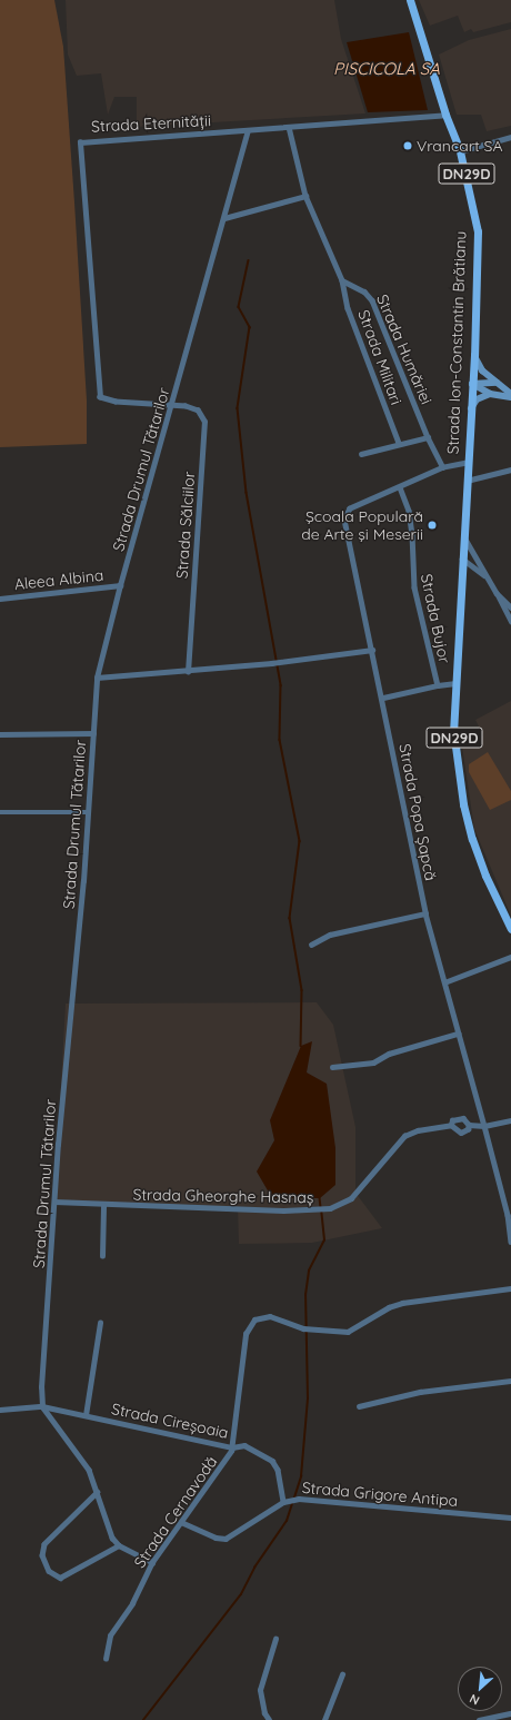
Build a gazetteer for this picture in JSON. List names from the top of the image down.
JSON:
{
  "streets": {
    "main road": ["DN29D", "Strada Ion-Constantin Brătianu"],
    "street": [
      "Strada Eternității",
      "Strada Humăriei",
      "Strada Militari",
      "Strada Drumul Tătarilor",
      "Strada Sălciilor",
      "Aleea Albina",
      "Strada Bujor",
      "Strada Popa Șapcă",
      "Strada Gheorghe Hasnaș",
      "Strada Cireșoaia",
      "Strada Grigore Antipa",
      "Strada Cernavodă"
    ]
  },
  "crossings": [
    ["Strada Eternității", "Strada Ion-Constantin Brătianu"],
    ["Strada Eternității", "Strada Drumul Tătarilor"],
    ["Strada Eternității", "Strada Sălciilor"],
    ["DN29D", "Strada Ion-Constantin Brătianu"],
    ["DN29D", "Strada Bujor"],
    ["Strada Ion-Constantin Brătianu", "Strada Popa Șapcă"],
    ["Strada Humăriei", "Strada Militari"],
    ["Strada Humăriei", "Strada Popa Șapcă"],
    ["Strada Drumul Tătarilor", "Strada Sălciilor"],
    ["Strada Drumul Tătarilor", "Aleea Albina"],
    ["Strada Drumul Tătarilor", "Strada Gheorghe Hasnaș"],
    ["Strada Drumul Tătarilor", "Strada Cireșoaia"],
    ["Strada Bujor", "Strada Popa Șapcă"],
    ["Strada Popa Șapcă", "Strada Gheorghe Hasnaș"],
    ["Strada Cireșoaia", "Strada Grigore Antipa"],
    ["Strada Cireșoaia", "Strada Cernavodă"],
    ["Strada Grigore Antipa", "Strada Cernavodă"]
  ],
  "water": ["PISCICOLA SA"],
  "places": ["Vrancart SA", "Şcoala Populară de Arte şi Meserii"],
  "north": "bottom left"
}
